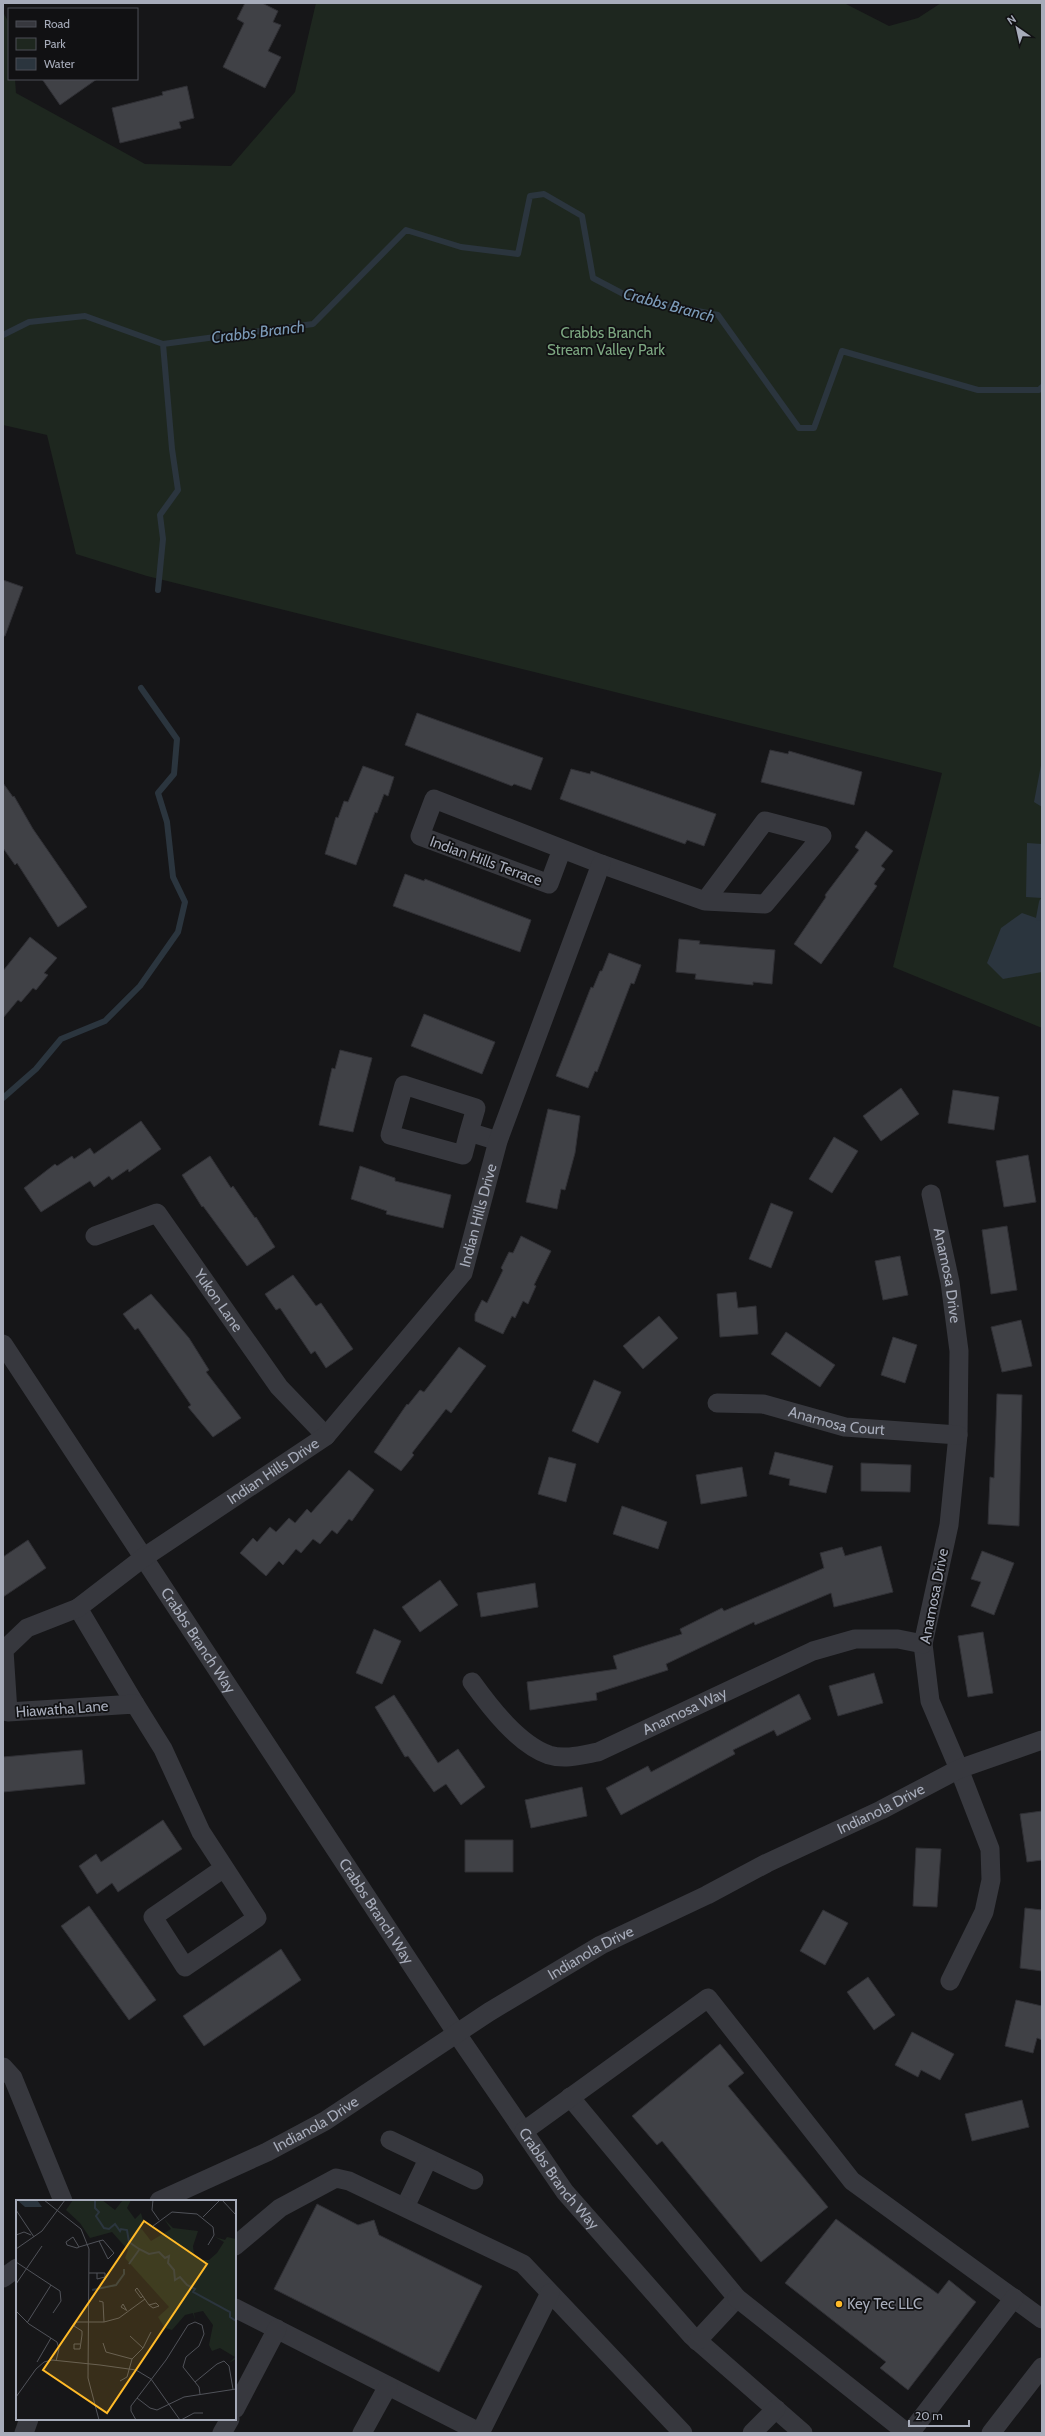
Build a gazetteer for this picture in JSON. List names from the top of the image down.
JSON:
{
  "streets": {
    "street": [
      "Indian Hills Terrace",
      "Indian Hills Drive",
      "Anamosa Drive",
      "Yukon Lane",
      "Anamosa Court",
      "Crabbs Branch Way",
      "Hiawatha Lane",
      "Anamosa Way",
      "Indianola Drive"
    ]
  },
  "crossings": [
    ["Indian Hills Terrace", "Indian Hills Drive"],
    ["Indian Hills Drive", "Yukon Lane"],
    ["Indian Hills Drive", "Crabbs Branch Way"],
    ["Indian Hills Drive", "Hiawatha Lane"],
    ["Anamosa Drive", "Anamosa Court"],
    ["Anamosa Drive", "Anamosa Way"],
    ["Anamosa Drive", "Indianola Drive"],
    ["Crabbs Branch Way", "Hiawatha Lane"],
    ["Crabbs Branch Way", "Indianola Drive"]
  ],
  "water": ["Crabbs Branch"],
  "parks": ["Crabbs Branch Stream Valley Park"],
  "places": ["Key Tec LLC"],
  "legend": ["Road", "Park", "Water"],
  "scale_bar": "20 m",
  "north": "top left"
}
